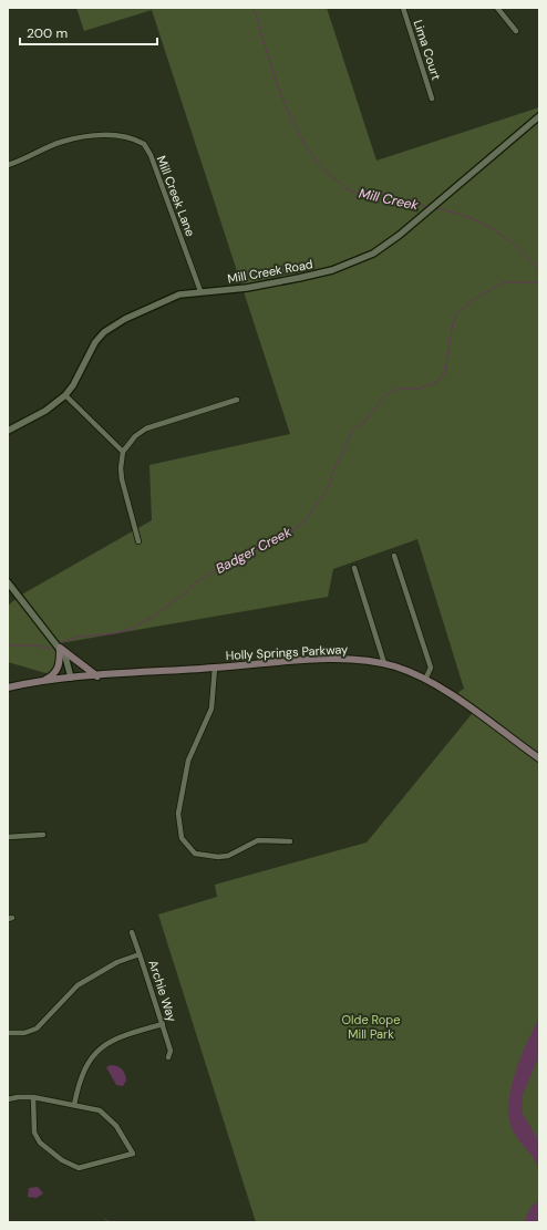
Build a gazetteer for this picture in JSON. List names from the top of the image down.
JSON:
{
  "streets": {
    "main road": ["Holly Springs Parkway"],
    "street": [
      "Lima Court",
      "Mill Creek Lane",
      "Mill Creek Road",
      "Archie Way"
    ]
  },
  "crossings": [
    ["Mill Creek Lane", "Mill Creek Road"]
  ],
  "water": ["Mill Creek", "Badger Creek"],
  "parks": ["Olde Rope Mill Park"],
  "scale_bar": "200 m"
}
